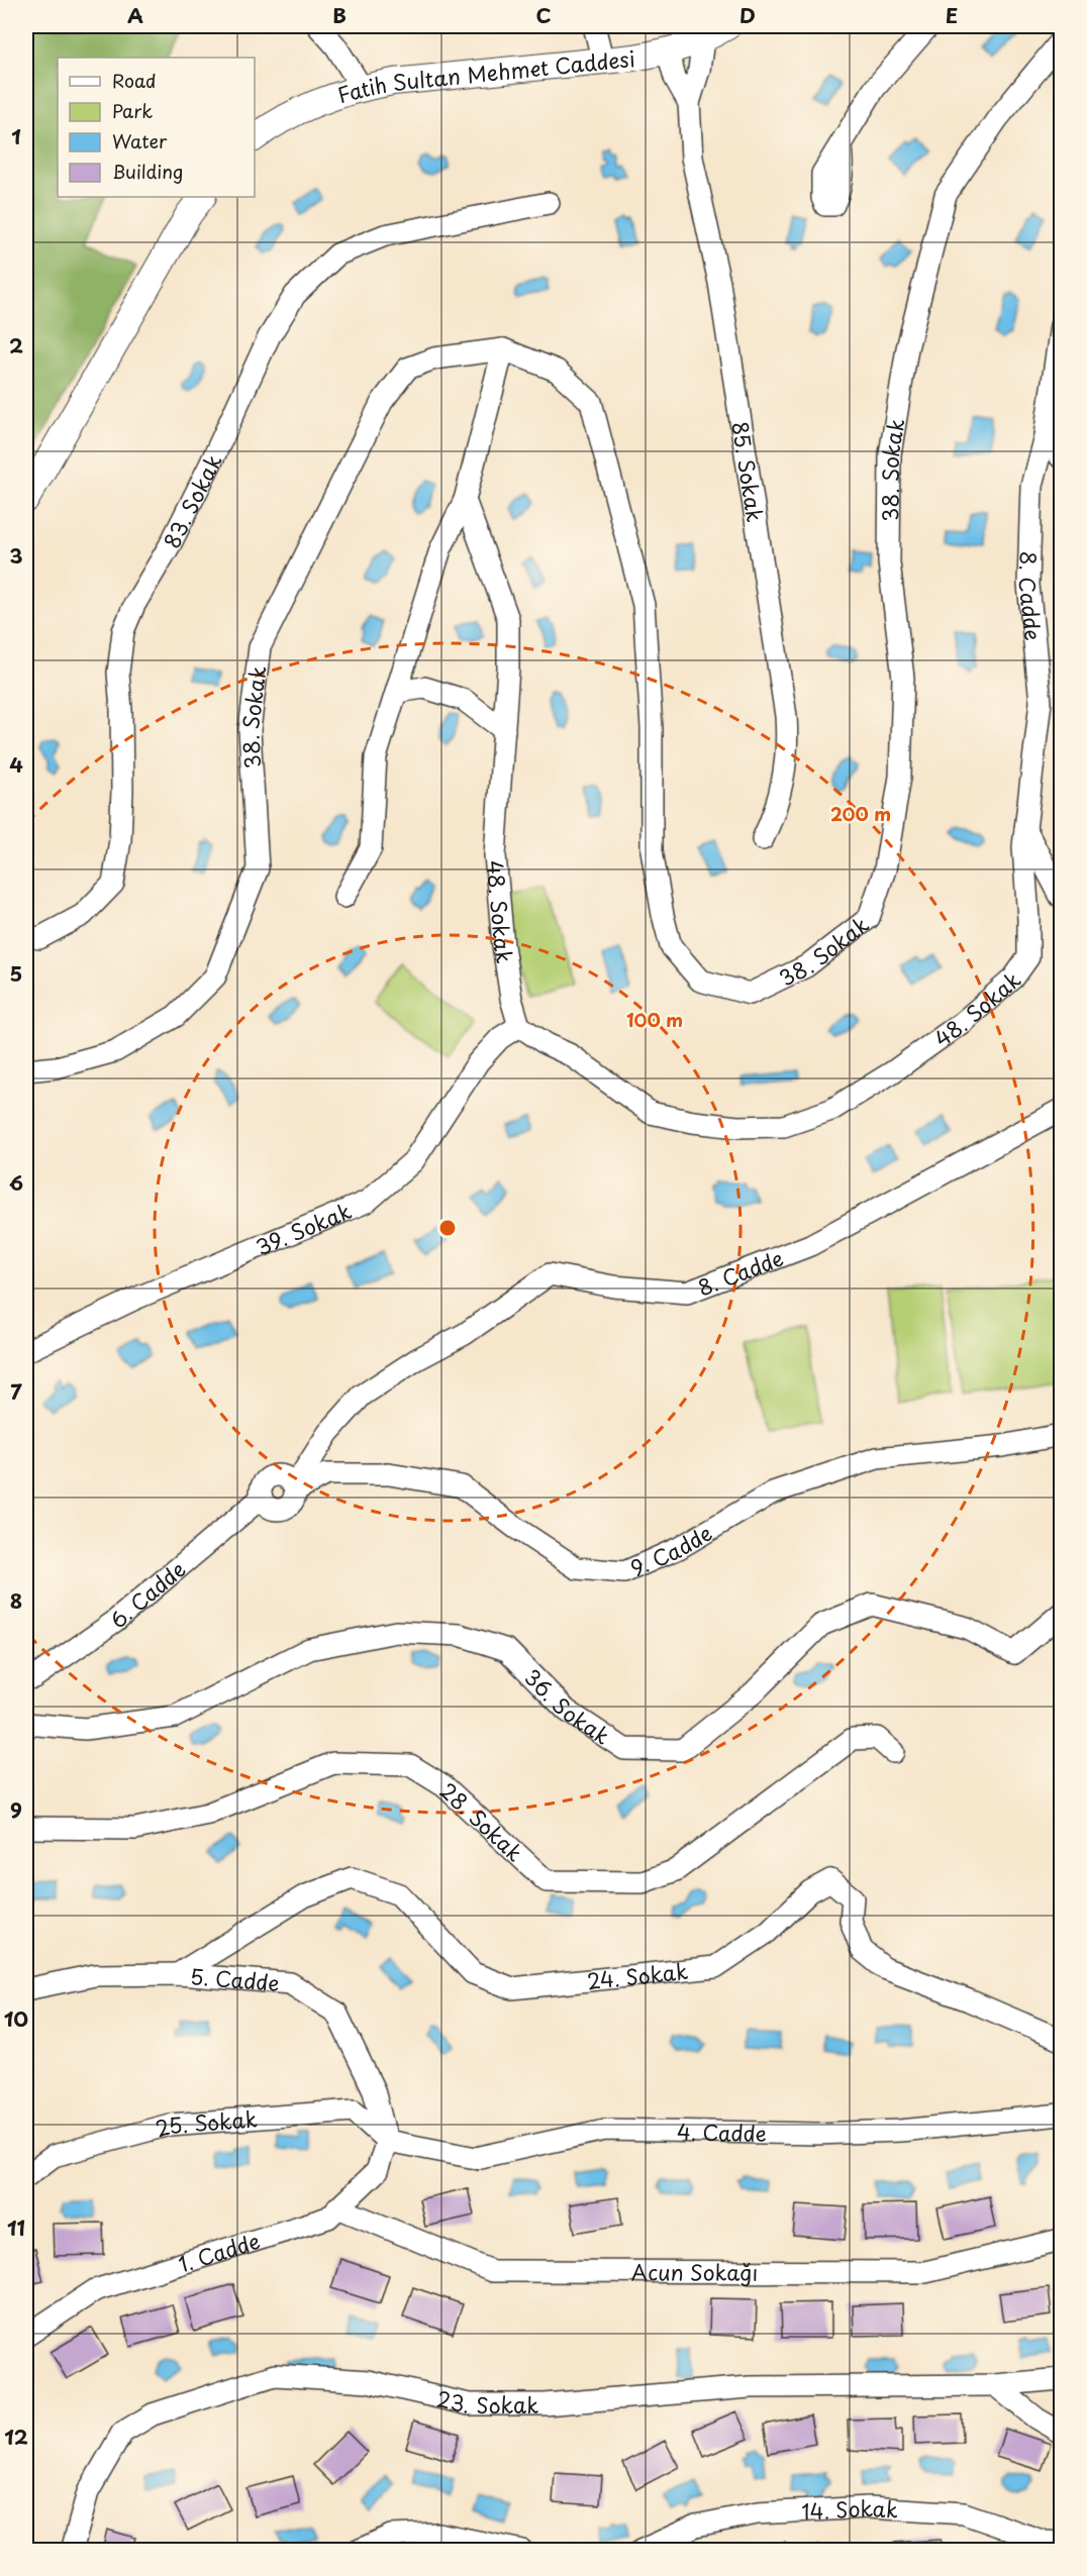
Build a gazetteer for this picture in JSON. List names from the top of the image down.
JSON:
{
  "streets": {
    "main road": ["Fatih Sultan Mehmet Caddesi"],
    "street": [
      "85. Sokak",
      "38. Sokak",
      "83. Sokak",
      "8. Cadde",
      "48. Sokak",
      "39. Sokak",
      "9. Cadde",
      "6. Cadde",
      "36. Sokak",
      "28. Sokak",
      "24. Sokak",
      "5. Cadde",
      "25. Sokak",
      "4. Cadde",
      "1. Cadde",
      "Acun Sokağı",
      "23. Sokak",
      "14. Sokak"
    ]
  },
  "crossings": [
    ["Fatih Sultan Mehmet Caddesi", "85. Sokak"],
    ["8. Cadde", "48. Sokak"],
    ["8. Cadde", "9. Cadde"],
    ["8. Cadde", "6. Cadde"],
    ["48. Sokak", "39. Sokak"],
    ["9. Cadde", "6. Cadde"],
    ["24. Sokak", "5. Cadde"],
    ["5. Cadde", "25. Sokak"],
    ["5. Cadde", "4. Cadde"],
    ["5. Cadde", "1. Cadde"],
    ["25. Sokak", "4. Cadde"],
    ["25. Sokak", "1. Cadde"],
    ["4. Cadde", "1. Cadde"],
    ["1. Cadde", "Acun Sokağı"]
  ],
  "legend": [
    "Road",
    "Park",
    "Water",
    "Building"
  ],
  "grid": {
    "columns": [
      "A",
      "B",
      "C",
      "D",
      "E"
    ],
    "rows": [
      "1",
      "2",
      "3",
      "4",
      "5",
      "6",
      "7",
      "8",
      "9",
      "10",
      "11",
      "12"
    ]
  },
  "rings": ["200 m", "100 m"]
}
